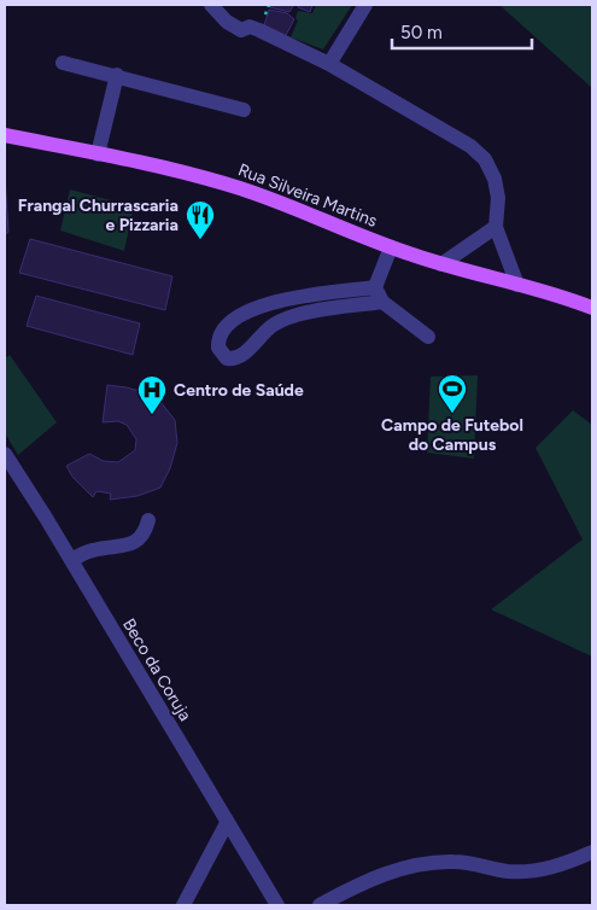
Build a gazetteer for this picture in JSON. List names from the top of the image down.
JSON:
{
  "streets": {
    "main road": ["Rua Silveira Martins"],
    "street": ["Beco da Coruja"]
  },
  "places": {
    "restaurant": ["Frangal Churrascaria e Pizzaria"],
    "sports": ["Campo de Futebol do Campus"],
    "hospital": ["Centro de Saúde"]
  },
  "scale_bar": "50 m"
}
